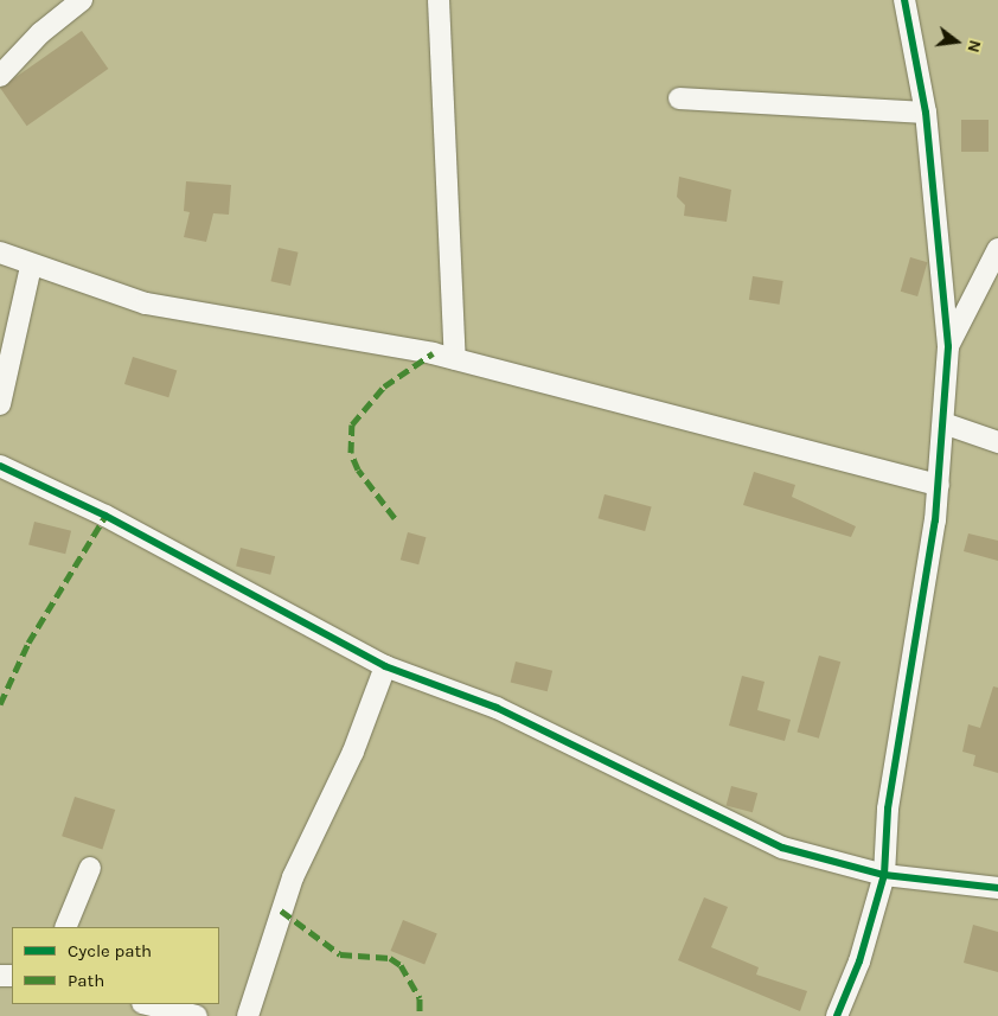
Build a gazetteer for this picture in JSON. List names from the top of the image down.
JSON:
{
  "legend": ["Cycle path", "Path"],
  "north": "right"
}
